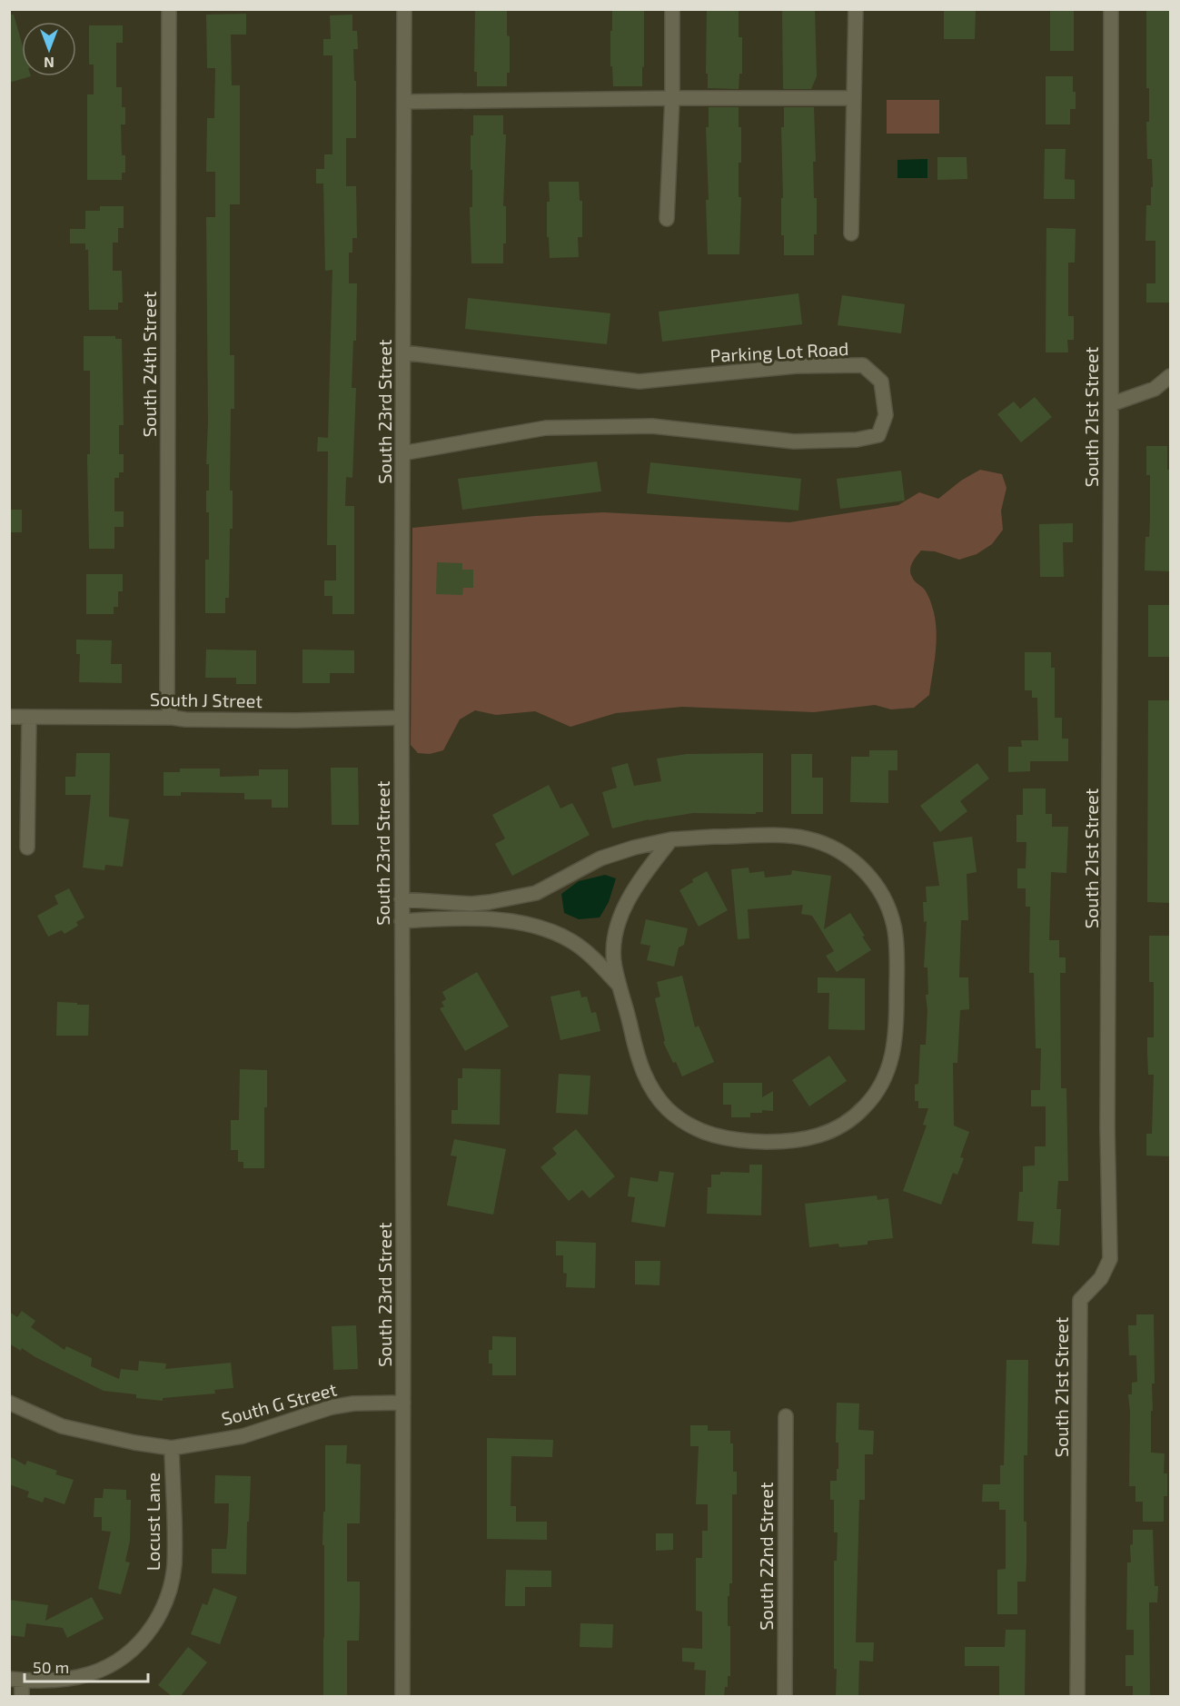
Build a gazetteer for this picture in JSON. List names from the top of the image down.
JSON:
{
  "streets": {
    "street": [
      "Parking Lot Road",
      "South 24th Street",
      "South 23rd Street",
      "South 21st Street",
      "South J Street",
      "South G Street",
      "Locust Lane",
      "South 22nd Street"
    ]
  },
  "crossings": [
    ["Parking Lot Road", "South 23rd Street"],
    ["South 24th Street", "South J Street"],
    ["South 23rd Street", "South J Street"],
    ["South 23rd Street", "South G Street"],
    ["South G Street", "Locust Lane"]
  ],
  "scale_bar": "50 m",
  "north": "bottom"
}
